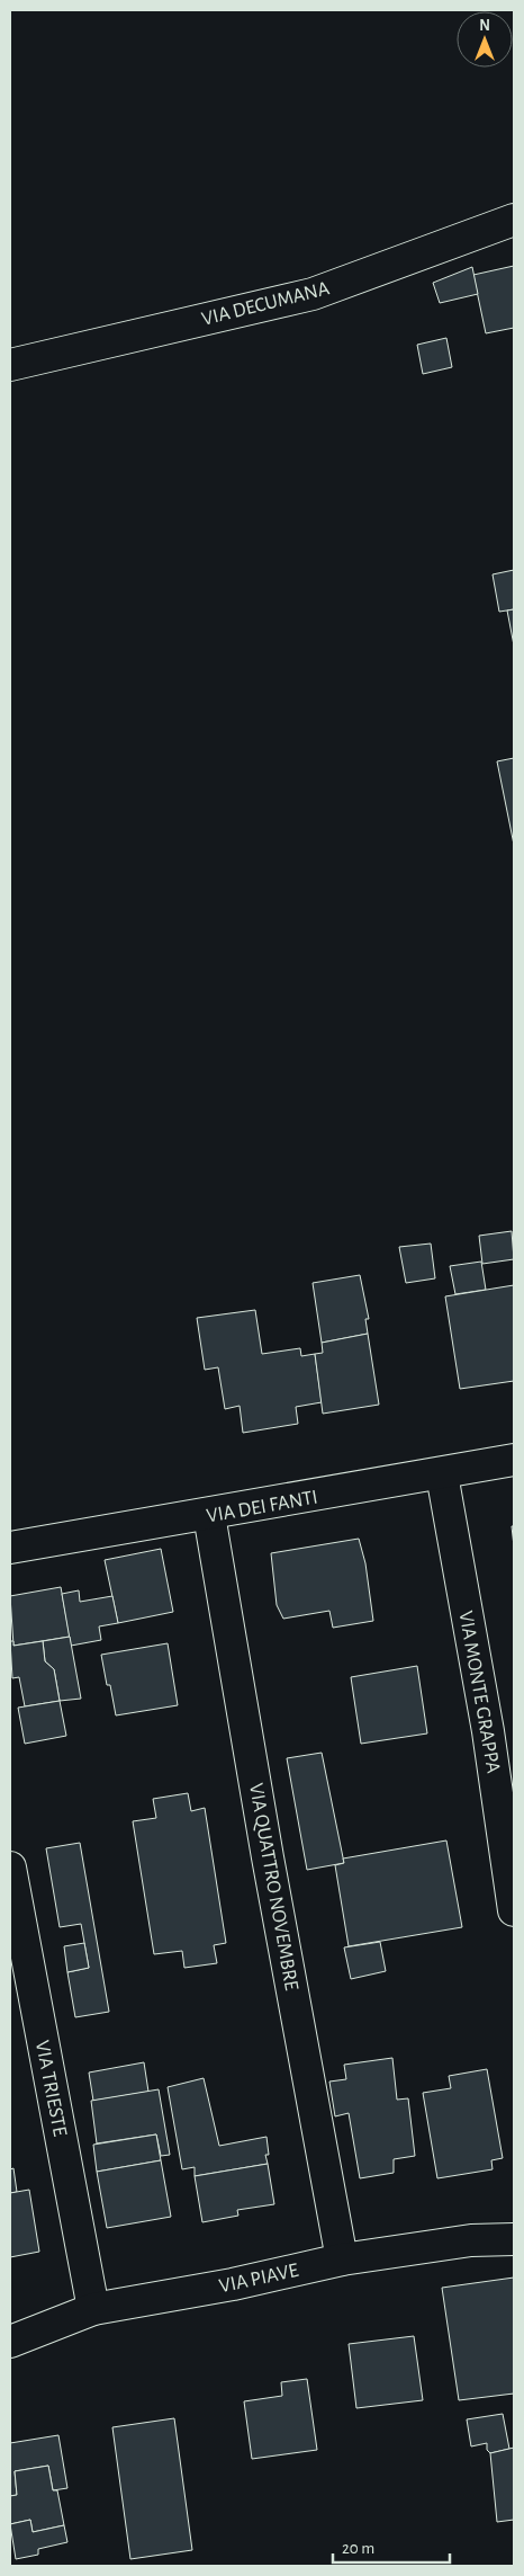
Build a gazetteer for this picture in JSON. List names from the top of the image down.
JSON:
{
  "streets": {
    "street": [
      "VIA DECUMANA",
      "VIA DEI FANTI",
      "VIA MONTE GRAPPA",
      "VIA QUATTRO NOVEMBRE",
      "VIA TRIESTE",
      "VIA PIAVE"
    ]
  },
  "crossings": [
    ["VIA DEI FANTI", "VIA MONTE GRAPPA"],
    ["VIA DEI FANTI", "VIA QUATTRO NOVEMBRE"],
    ["VIA QUATTRO NOVEMBRE", "VIA PIAVE"],
    ["VIA TRIESTE", "VIA PIAVE"]
  ],
  "scale_bar": "20 m",
  "north": "top"
}
